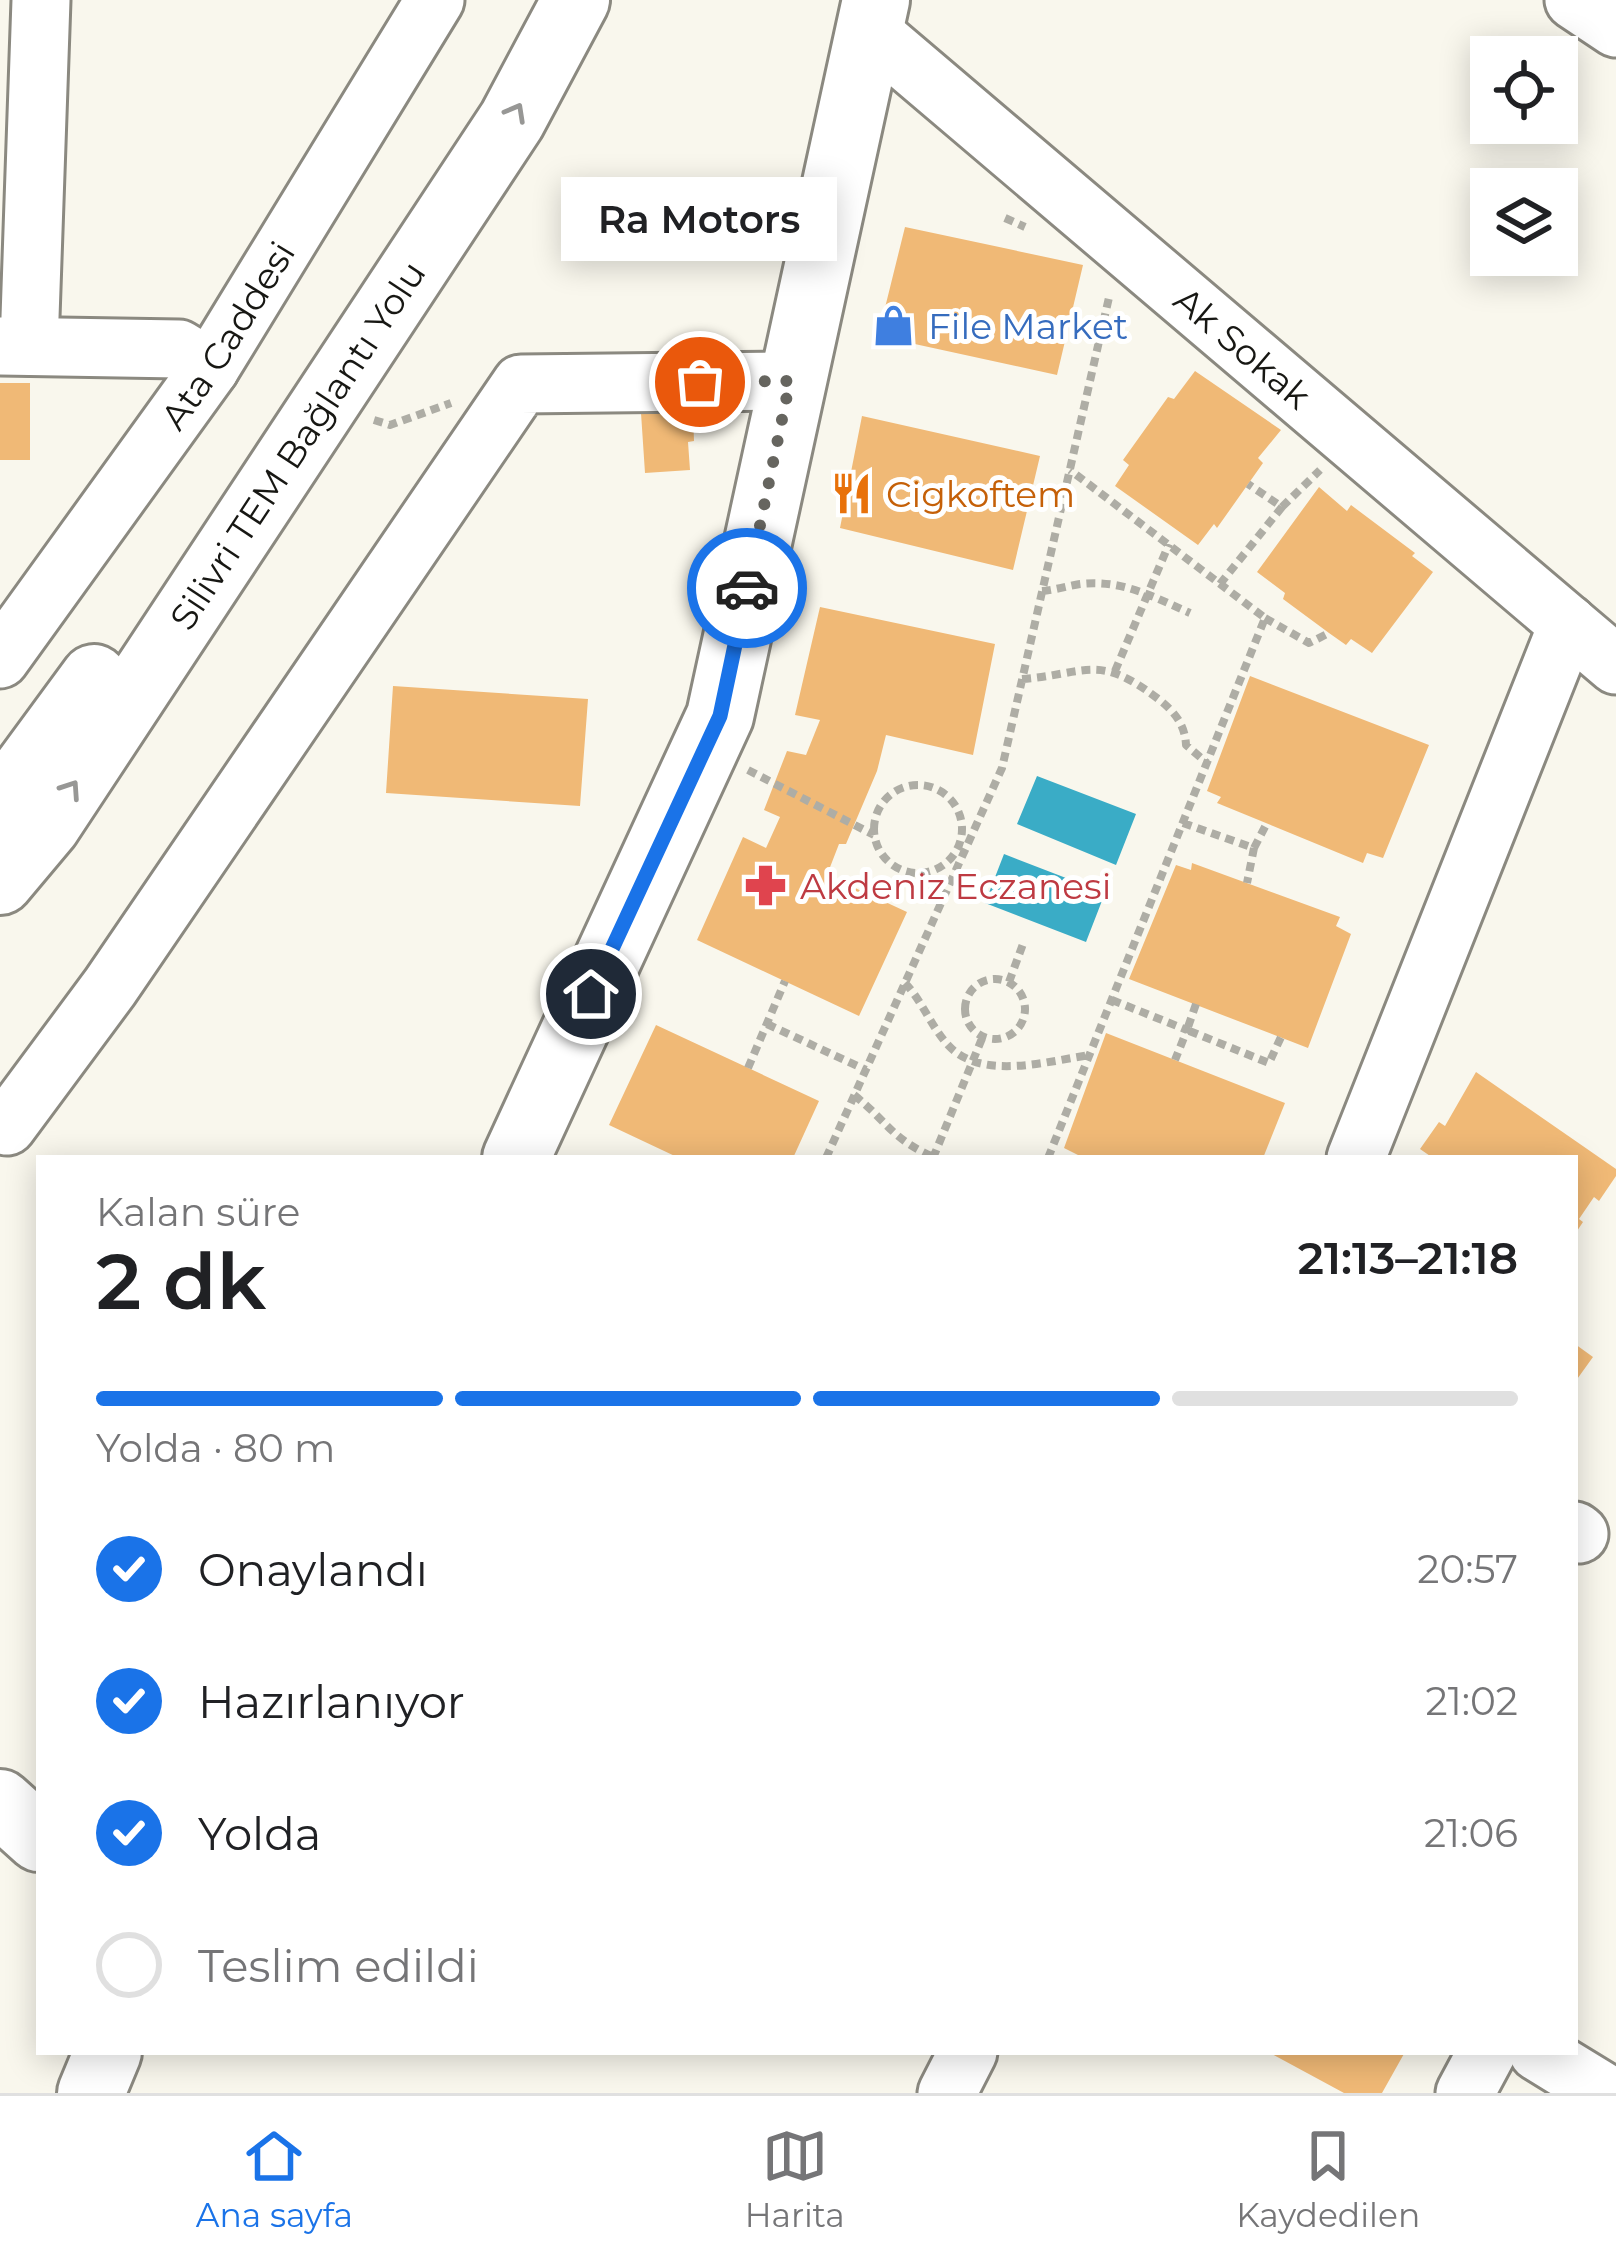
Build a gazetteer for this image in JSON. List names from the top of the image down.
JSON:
{
  "streets": {
    "main road": ["Silivri TEM Bağlantı Yolu"],
    "street": ["Ata Caddesi", "Ak Sokak"]
  },
  "places": {
    "shop": ["File Market"],
    "other": ["Ra Motors"],
    "restaurant": ["Cigkoftem"],
    "pharmacy": ["Akdeniz Eczanesi"]
  },
  "page": {
    "bubble": "Ra Motors",
    "heading": ["2 dk", "Kalan süre", "21:13–21:18"],
    "bar": "Yolda · 80 m",
    "list": [
      ["Onaylandı", "20:57"],
      ["Hazırlanıyor", "21:02"],
      ["Yolda", "21:06"],
      "Teslim edildi"
    ],
    "tabs": ["Ana sayfa", "Harita", "Kaydedilen"]
  }
}
